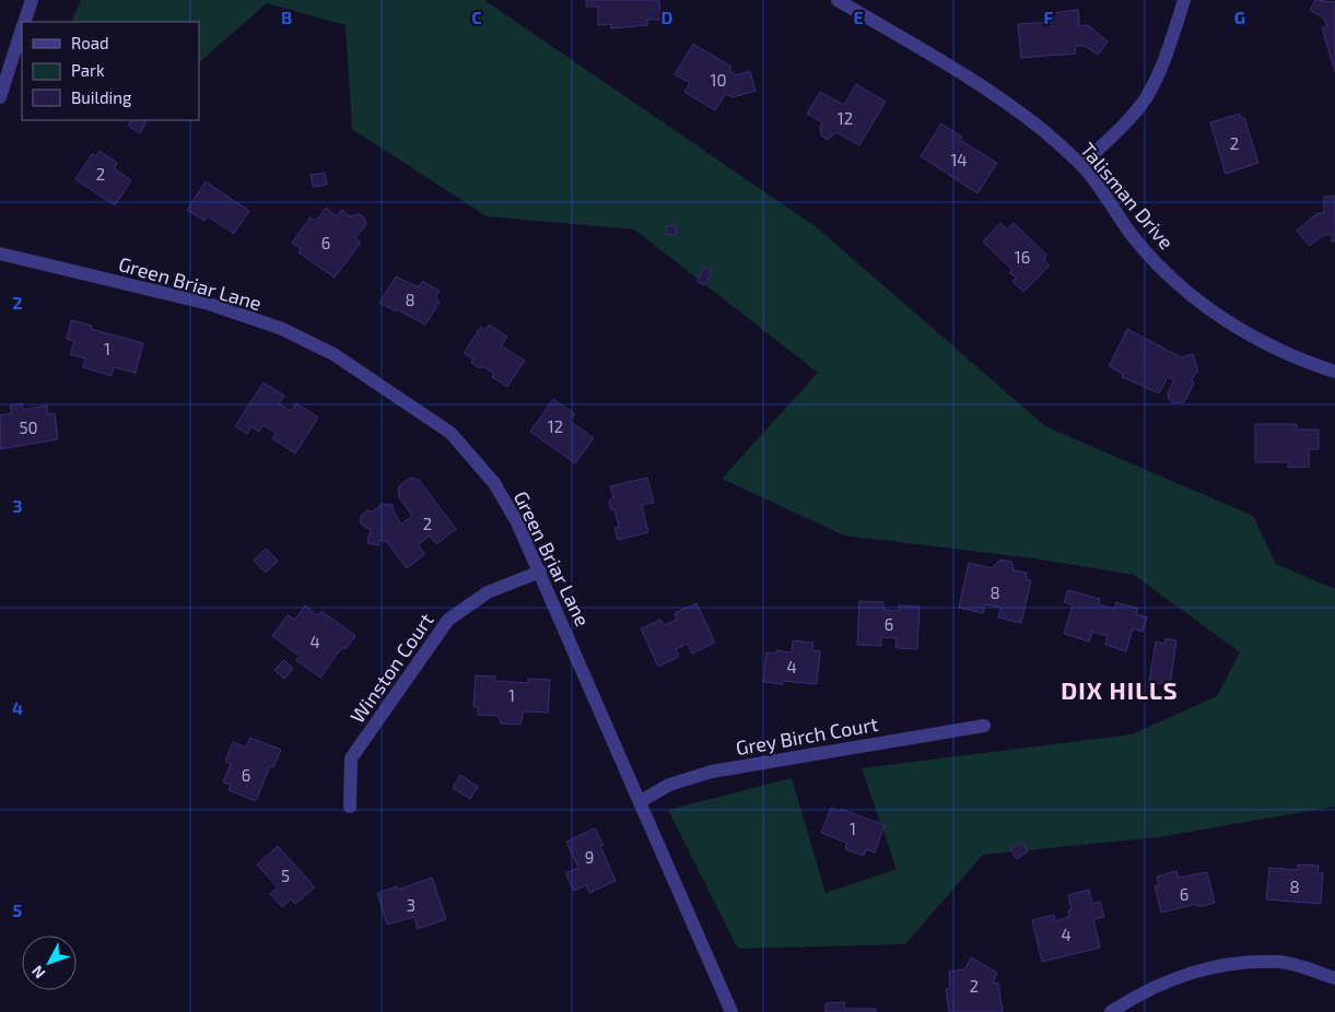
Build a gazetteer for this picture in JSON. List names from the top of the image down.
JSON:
{
  "streets": {
    "street": [
      "Talisman Drive",
      "Green Briar Lane",
      "Winston Court",
      "Grey Birch Court"
    ]
  },
  "crossings": [
    ["Green Briar Lane", "Winston Court"],
    ["Green Briar Lane", "Grey Birch Court"]
  ],
  "districts": ["DIX HILLS"],
  "house_numbers": [
    "10",
    "12",
    "2",
    "14",
    "2",
    "6",
    "16",
    "8",
    "1",
    "12",
    "50",
    "2",
    "8",
    "6",
    "4",
    "4",
    "1",
    "6",
    "1",
    "9",
    "5",
    "8",
    "6",
    "3",
    "4",
    "2"
  ],
  "legend": ["Road", "Park", "Building"],
  "north": "bottom left",
  "grid": {
    "columns": [
      "B",
      "C",
      "D",
      "E",
      "F",
      "G"
    ],
    "rows": [
      "2",
      "3",
      "4",
      "5"
    ]
  }
}
